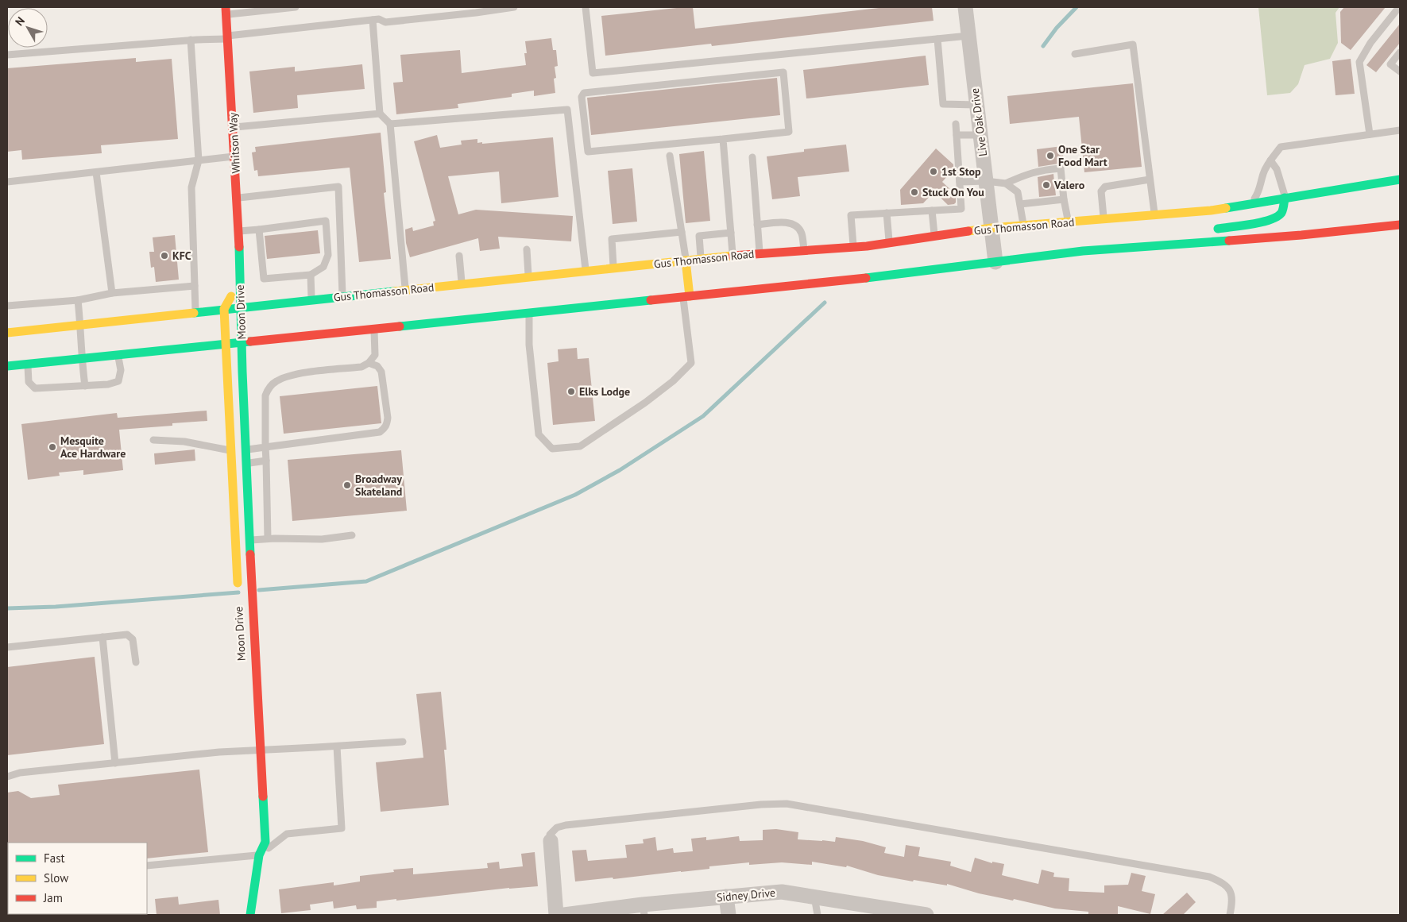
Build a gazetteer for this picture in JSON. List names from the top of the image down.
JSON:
{
  "streets": {
    "main road": ["Whitson Way", "Gus Thomasson Road", "Moon Drive"],
    "street": ["Live Oak Drive", "Sidney Drive"]
  },
  "crossings": [
    ["Live Oak Drive", "Gus Thomasson Road"],
    ["Whitson Way", "Moon Drive"],
    ["Gus Thomasson Road", "Moon Drive"]
  ],
  "places": [
    "One Star Food Mart",
    "1st Stop",
    "Valero",
    "Stuck On You",
    "KFC",
    "Elks Lodge",
    "Mesquite Ace Hardware",
    "Broadway Skateland"
  ],
  "legend": ["Fast", "Slow", "Jam"],
  "north": "top left"
}
